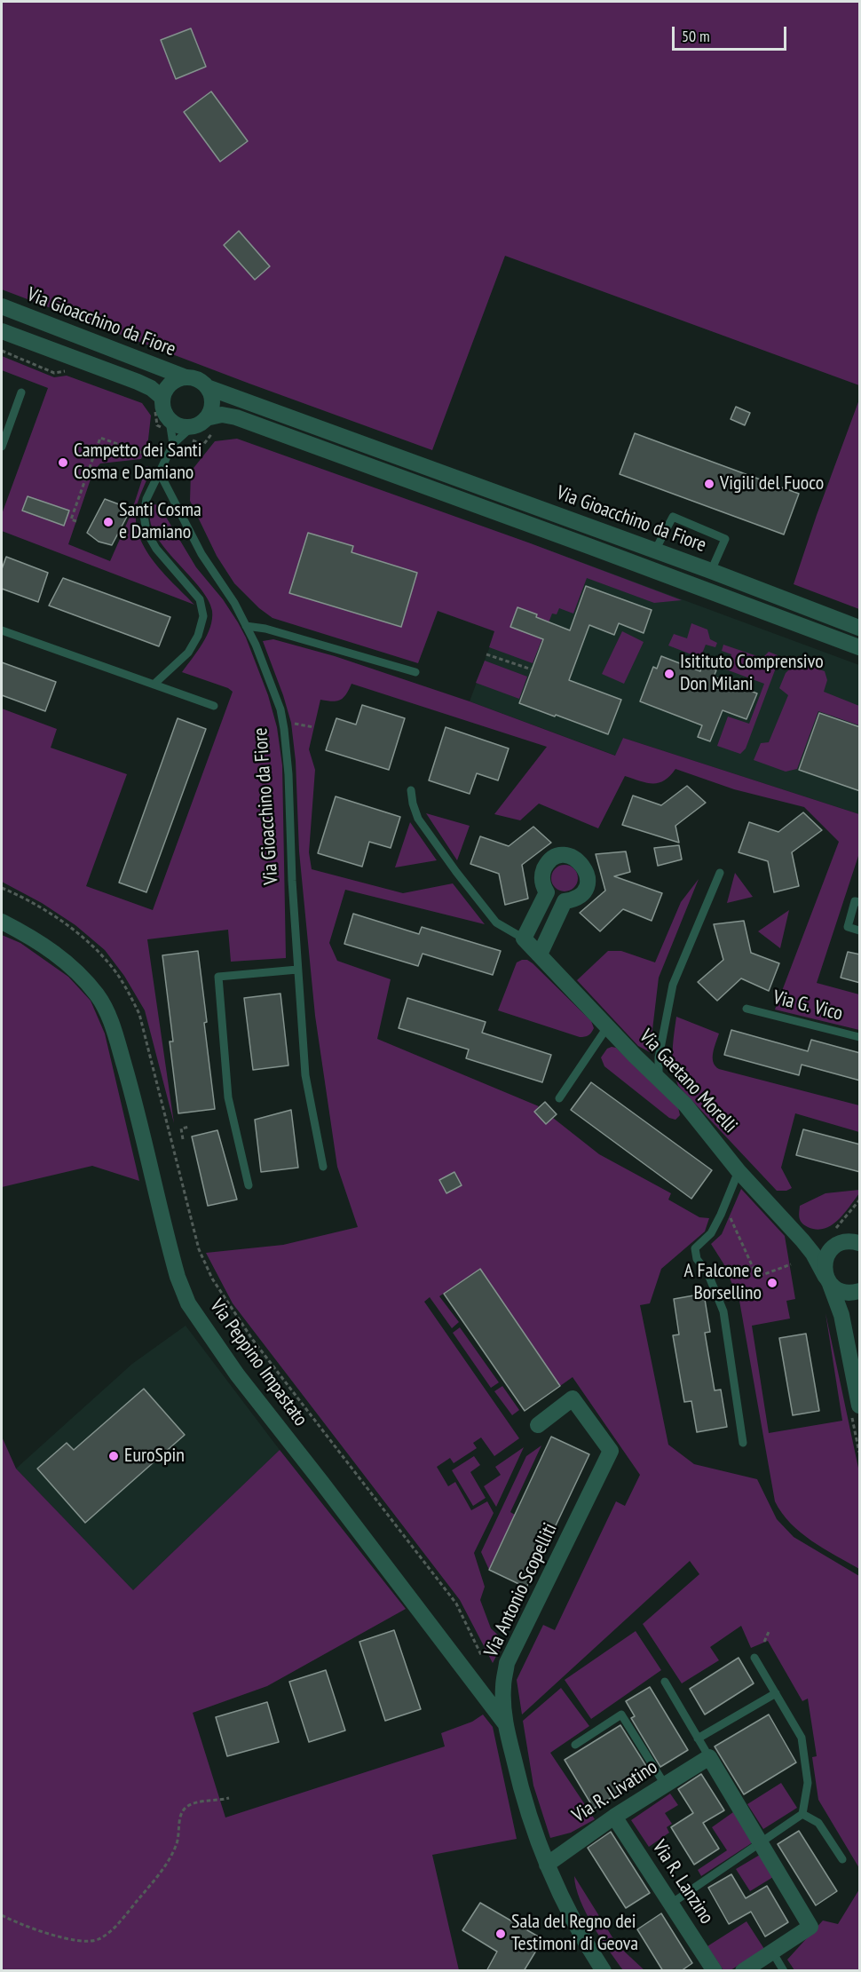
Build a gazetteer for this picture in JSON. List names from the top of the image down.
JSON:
{
  "streets": {
    "street": [
      "Via Gioacchino da Fiore",
      "Via Gaetano Morelli",
      "Via Peppino Impastato",
      "Via Antonio Scopelliti",
      "Via R. Livatino",
      "Via R. Lanzino"
    ],
    "lane": ["Via G. Vico"]
  },
  "crossings": [
    ["Via Peppino Impastato", "Via Antonio Scopelliti"],
    ["Via Antonio Scopelliti", "Via R. Livatino"],
    ["Via R. Livatino", "Via R. Lanzino"]
  ],
  "places": [
    "Campetto dei Santi Cosma e Damiano",
    "Vigili del Fuoco",
    "Santi Cosma e Damiano",
    "Isitituto Comprensivo Don Milani",
    "A Falcone e Borsellino",
    "EuroSpin",
    "Sala del Regno dei Testimoni di Geova"
  ],
  "scale_bar": "50 m"
}
